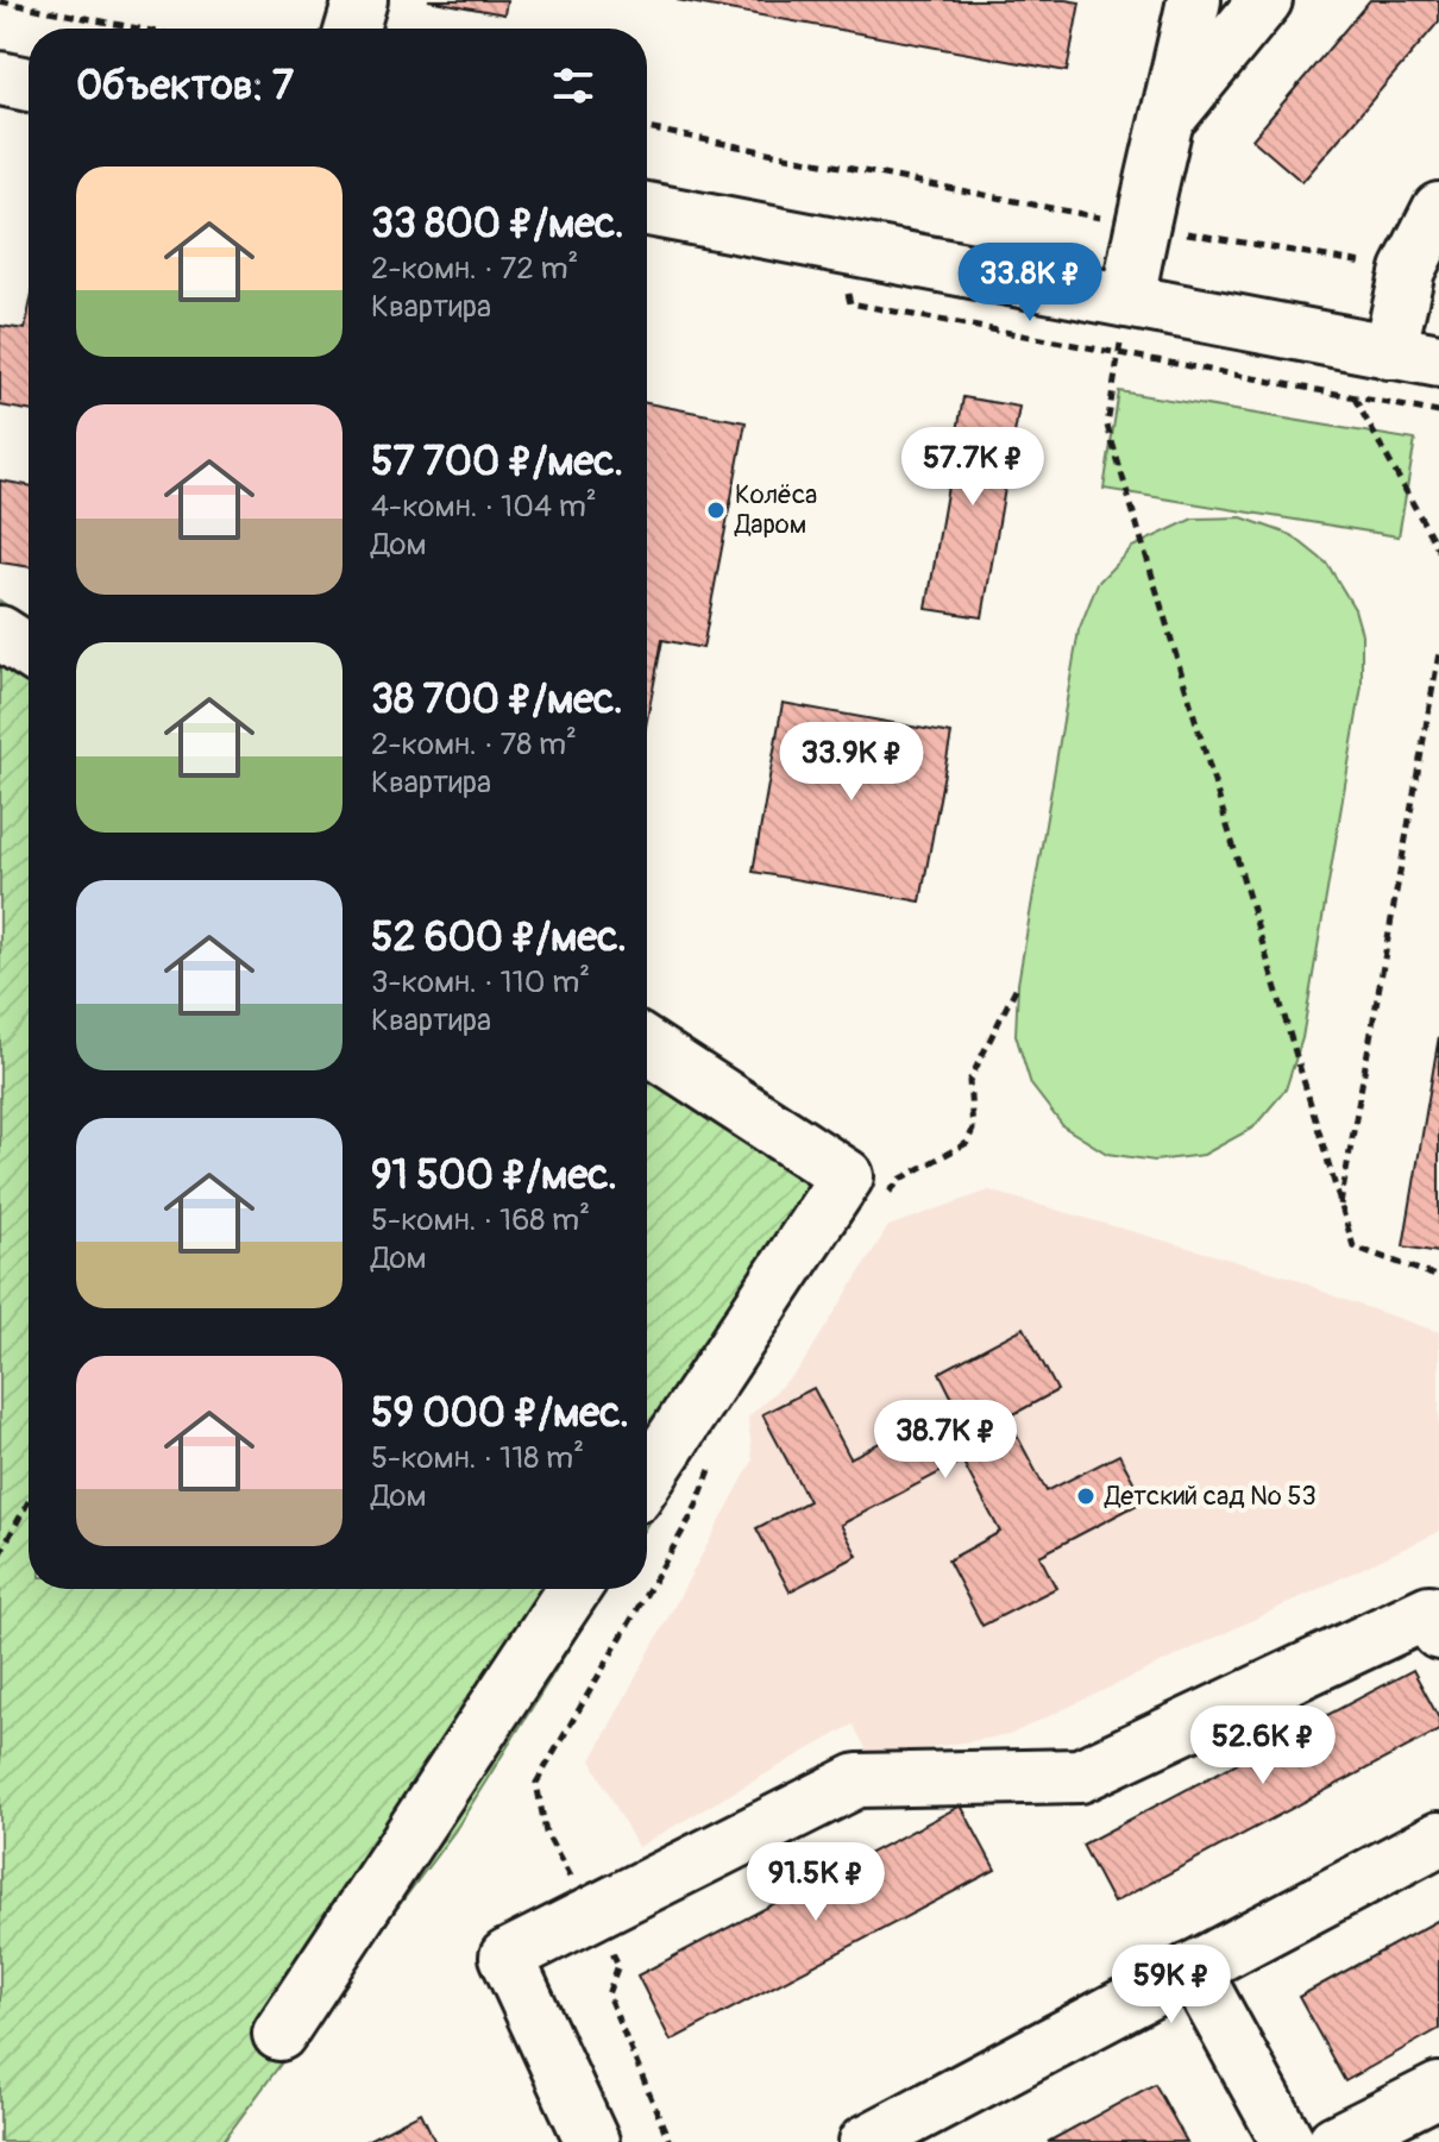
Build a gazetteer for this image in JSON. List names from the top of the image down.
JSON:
{
  "places": ["Колёса Даром", "Детский сад № 53"],
  "page": {
    "heading": "Объектов: 7",
    "list": [
      {
        "name": "33 800 ₽/мес.",
        "note": "2-комн. · 72 m² · Квартира"
      },
      {
        "name": "57 700 ₽/мес.",
        "note": "4-комн. · 104 m² · Дом"
      },
      {
        "name": "38 700 ₽/мес.",
        "note": "2-комн. · 78 m² · Квартира"
      },
      {
        "name": "52 600 ₽/мес.",
        "note": "3-комн. · 110 m² · Квартира"
      },
      {
        "name": "91 500 ₽/мес.",
        "note": "5-комн. · 168 m² · Дом"
      },
      {
        "name": "59 000 ₽/мес.",
        "note": "5-комн. · 118 m² · Дом"
      }
    ],
    "price": [
      "33.8K ₽",
      "57.7K ₽",
      "33.9K ₽",
      "38.7K ₽",
      "52.6K ₽",
      "91.5K ₽",
      "59K ₽"
    ]
  }
}
